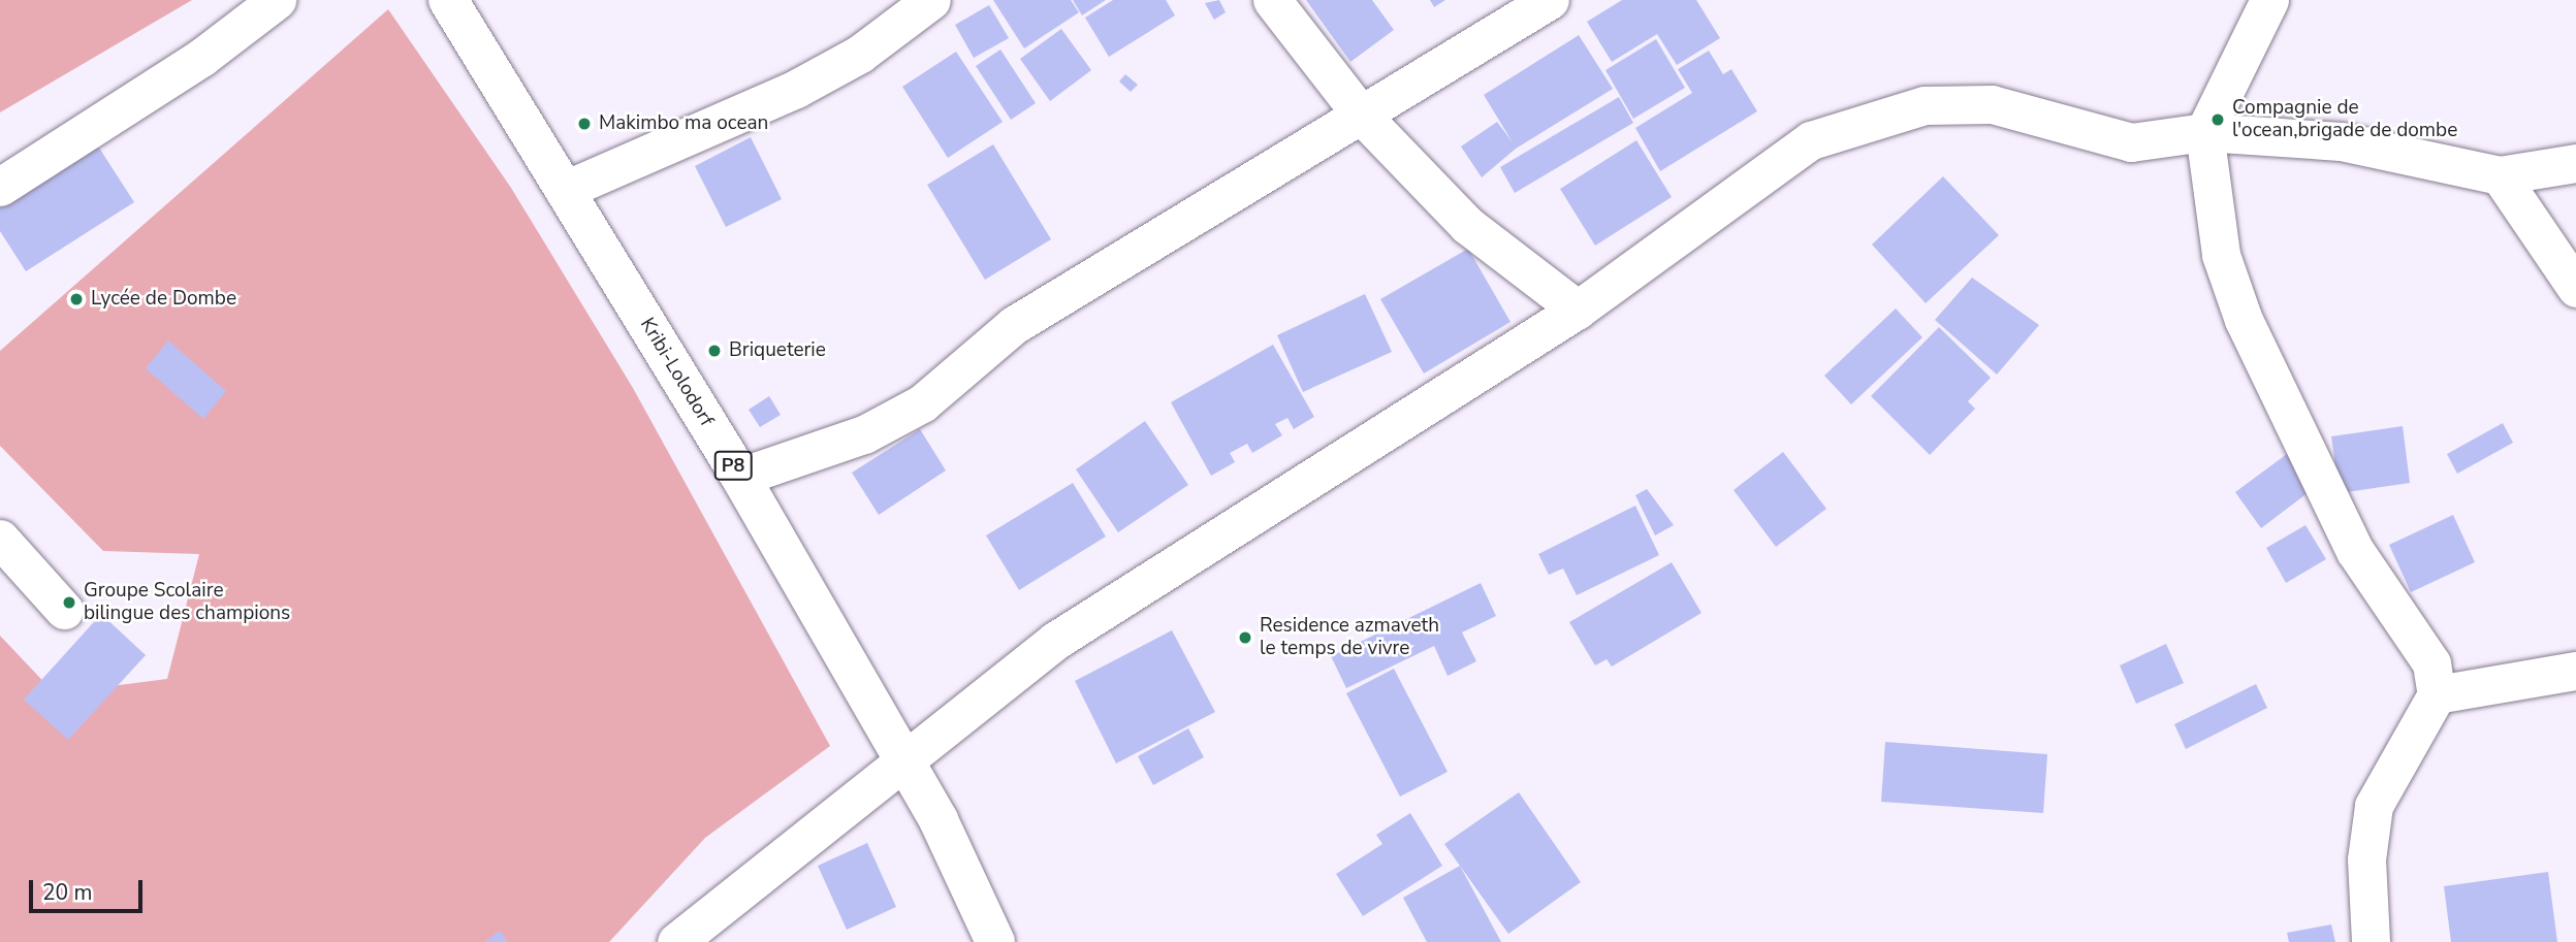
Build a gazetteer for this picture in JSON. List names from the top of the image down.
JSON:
{
  "streets": {
    "main road": ["Kribi-Lolodorf", "P8"]
  },
  "places": [
    "Compagnie de l'ocean,brigade de dombe",
    "Makimbo ma ocean",
    "Lycée de Dombe",
    "Briqueterie",
    "Groupe Scolaire bilingue des champions",
    "Residence azmaveth le temps de vivre"
  ],
  "scale_bar": "20 m"
}
